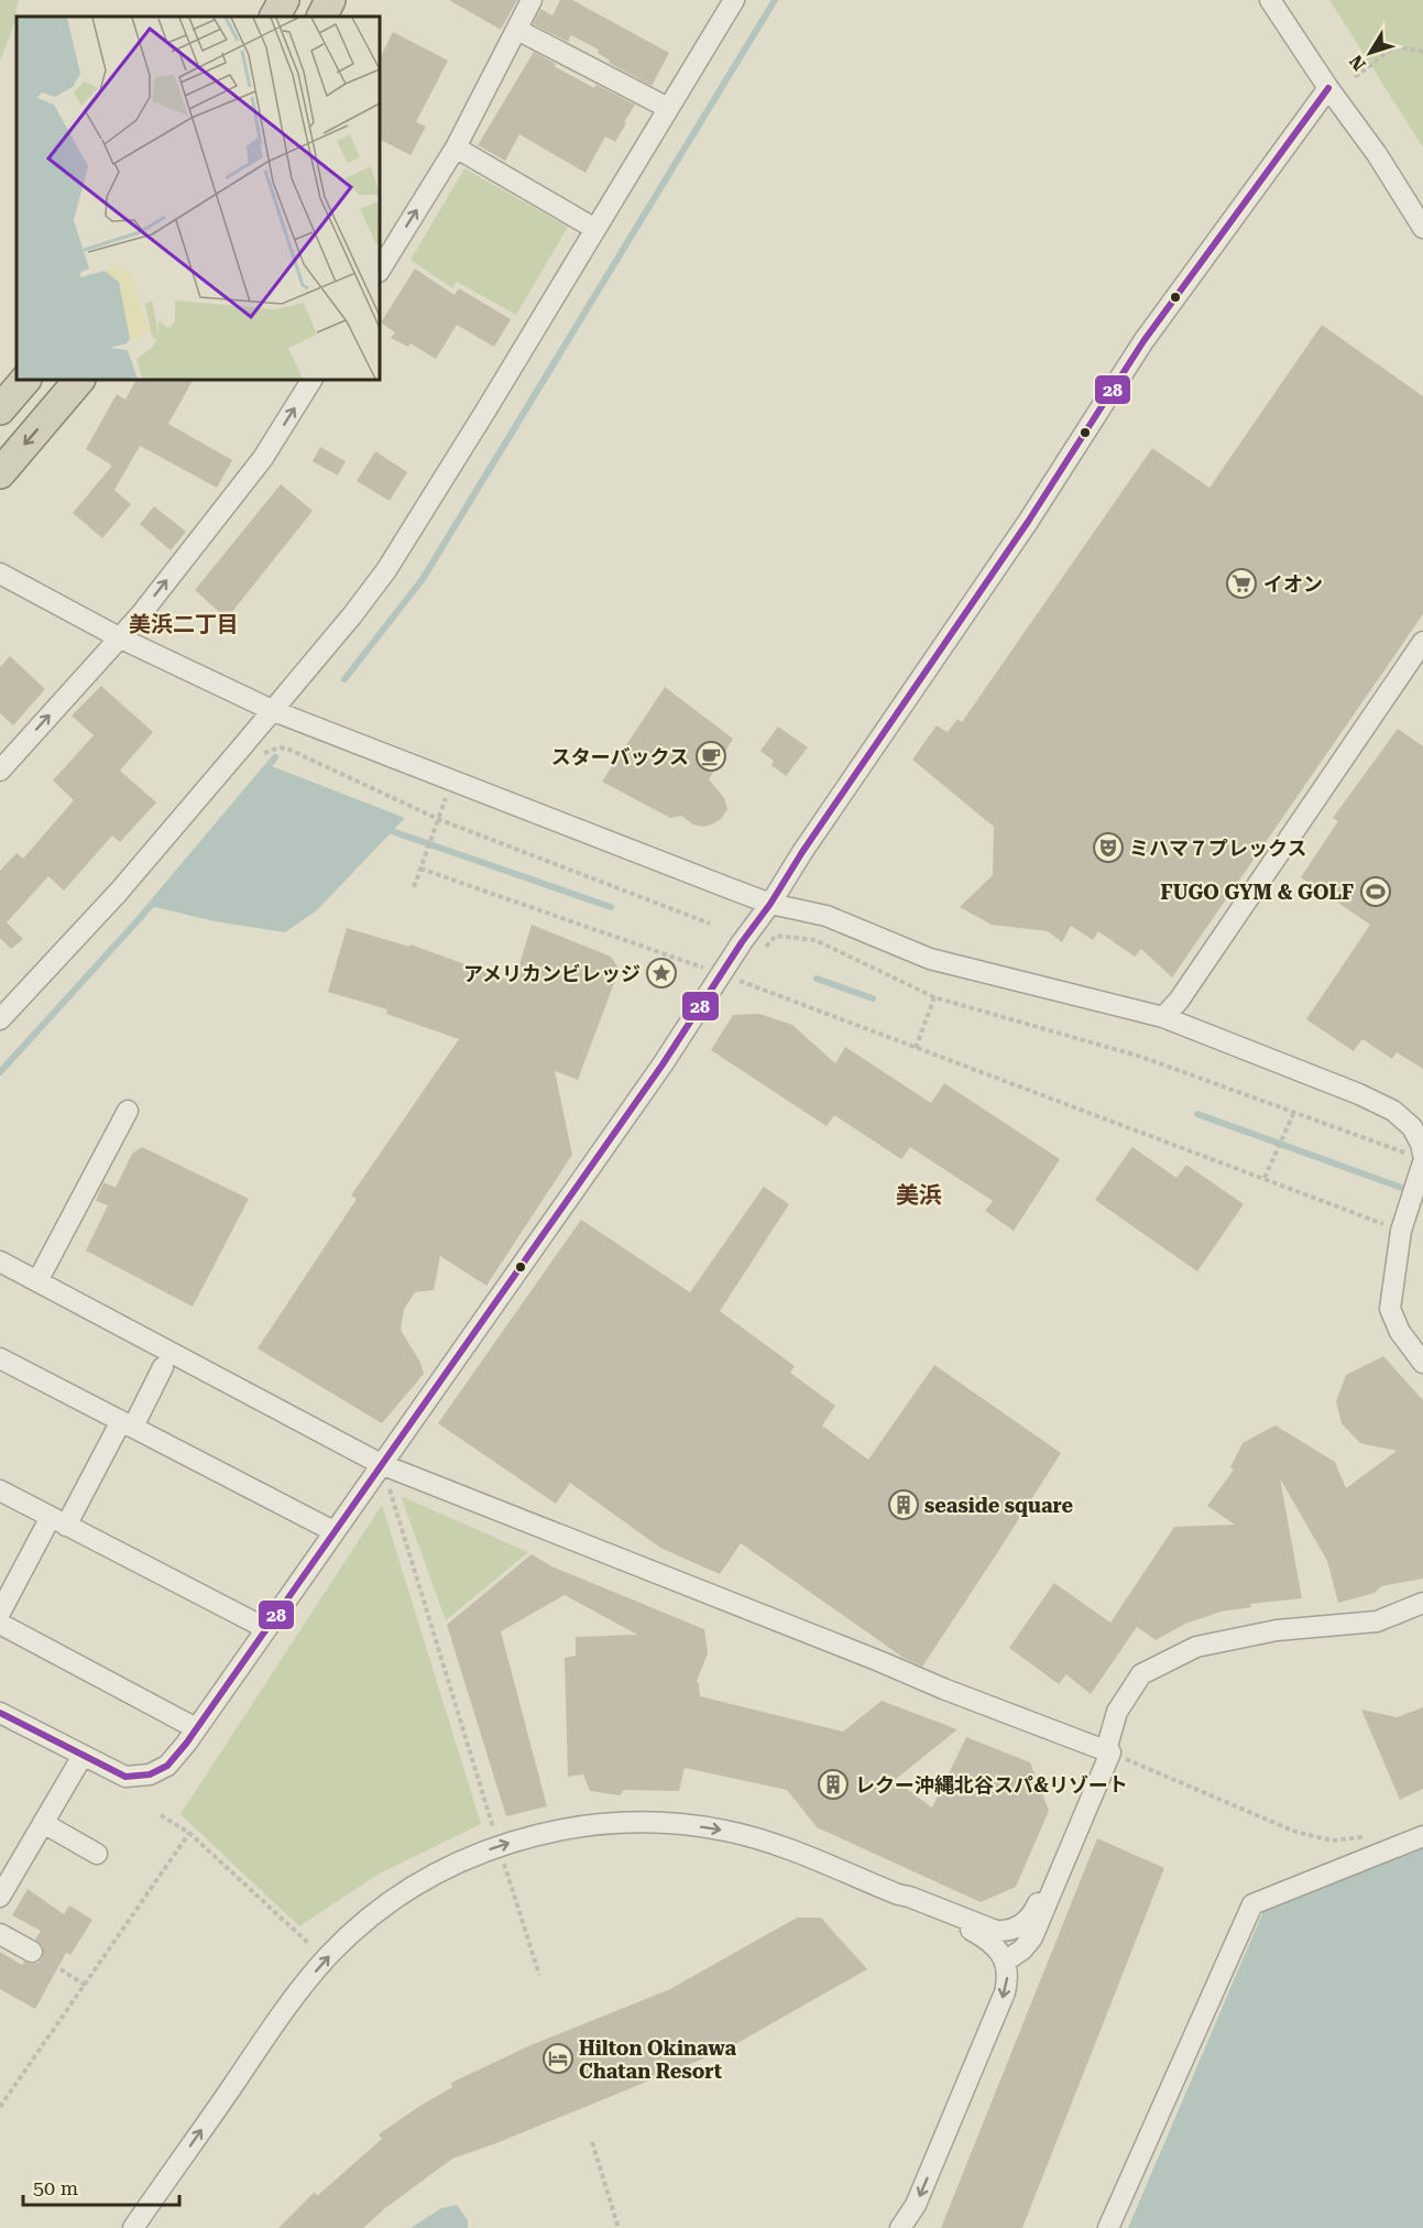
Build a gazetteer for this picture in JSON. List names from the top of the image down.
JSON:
{
  "districts": ["美浜二丁目", "美浜"],
  "places": {
    "supermarket": ["イオン"],
    "cafe": ["スターバックス"],
    "theatre": ["ミハマ７プレックス"],
    "sports": ["FUGO GYM & GOLF"],
    "place": ["アメリカンビレッジ"],
    "building": ["seaside square", "レクー沖縄北谷スパ&リゾート"],
    "hotel": ["Hilton Okinawa Chatan Resort"]
  },
  "lines": ["transit line 28"],
  "scale_bar": "50 m",
  "north": "bottom left"
}
